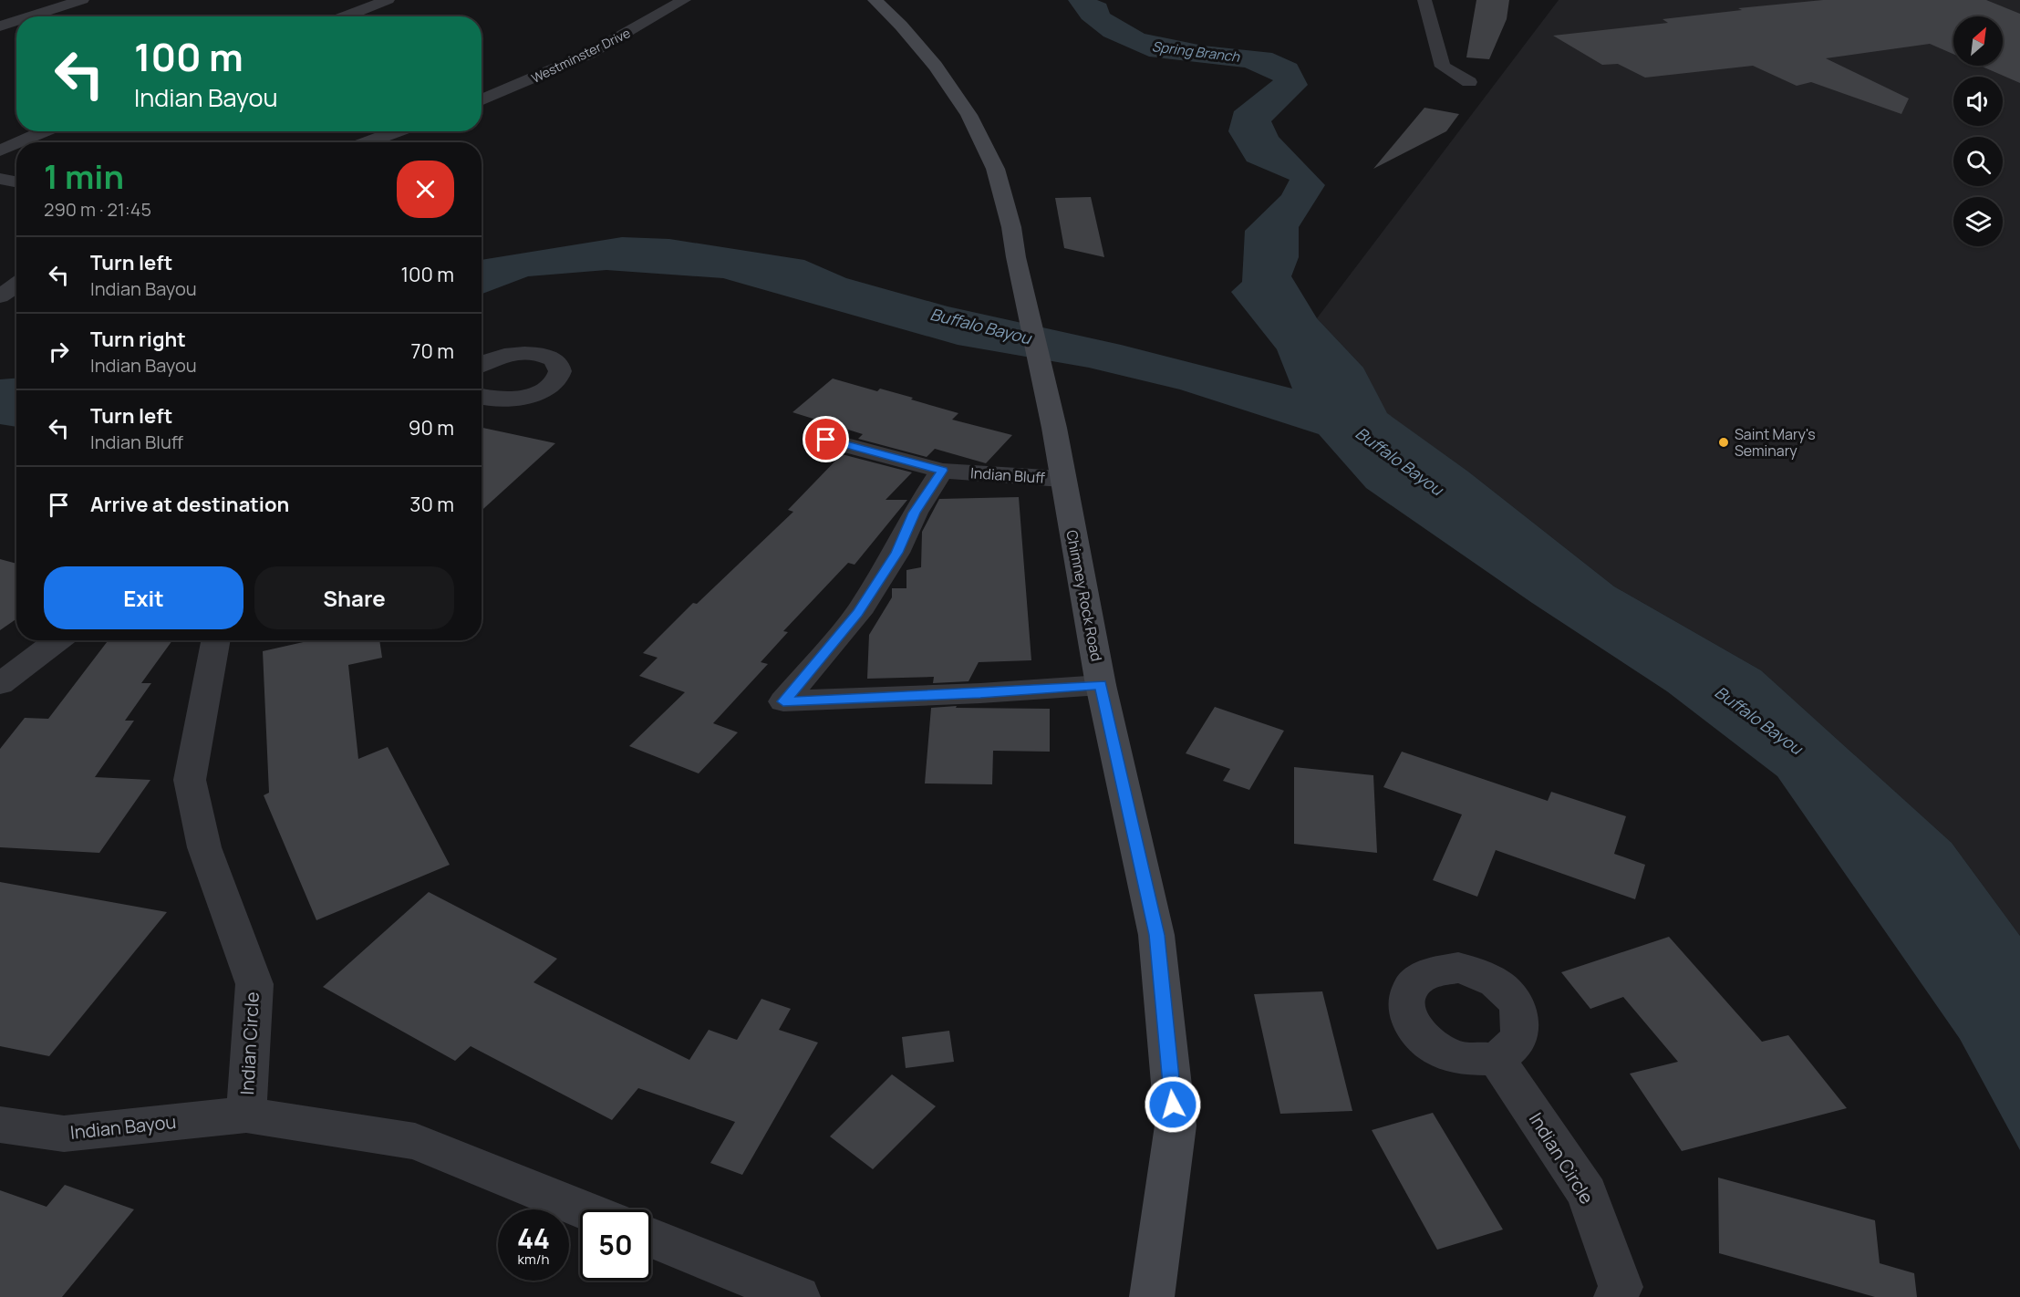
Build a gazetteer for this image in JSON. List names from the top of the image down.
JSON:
{
  "streets": {
    "main road": ["Chimney Rock Road"],
    "street": [
      "Westminster Drive",
      "Indian Bluff",
      "Indian Circle",
      "Indian Bayou"
    ]
  },
  "crossings": [
    ["Indian Bluff", "Chimney Rock Road"],
    ["Indian Circle", "Indian Bayou"]
  ],
  "water": ["Spring Branch", "Buffalo Bayou"],
  "places": ["Saint Mary's Seminary"],
  "north": "top right",
  "page": {
    "turn": ["100 m", "Indian Bayou"],
    "heading": ["1 min", "290 m · 21:45"],
    "list": [
      {
        "name": "Turn left",
        "note": "Indian Bayou",
        "value": "100 m"
      },
      {
        "name": "Turn right",
        "note": "Indian Bayou",
        "value": "70 m"
      },
      {
        "name": "Turn left",
        "note": "Indian Bluff",
        "value": "90 m"
      },
      {
        "name": "Arrive at destination",
        "value": "30 m"
      }
    ],
    "buttons": ["Exit", "Share"],
    "speed": "44 km/h",
    "limit": "50"
  }
}
